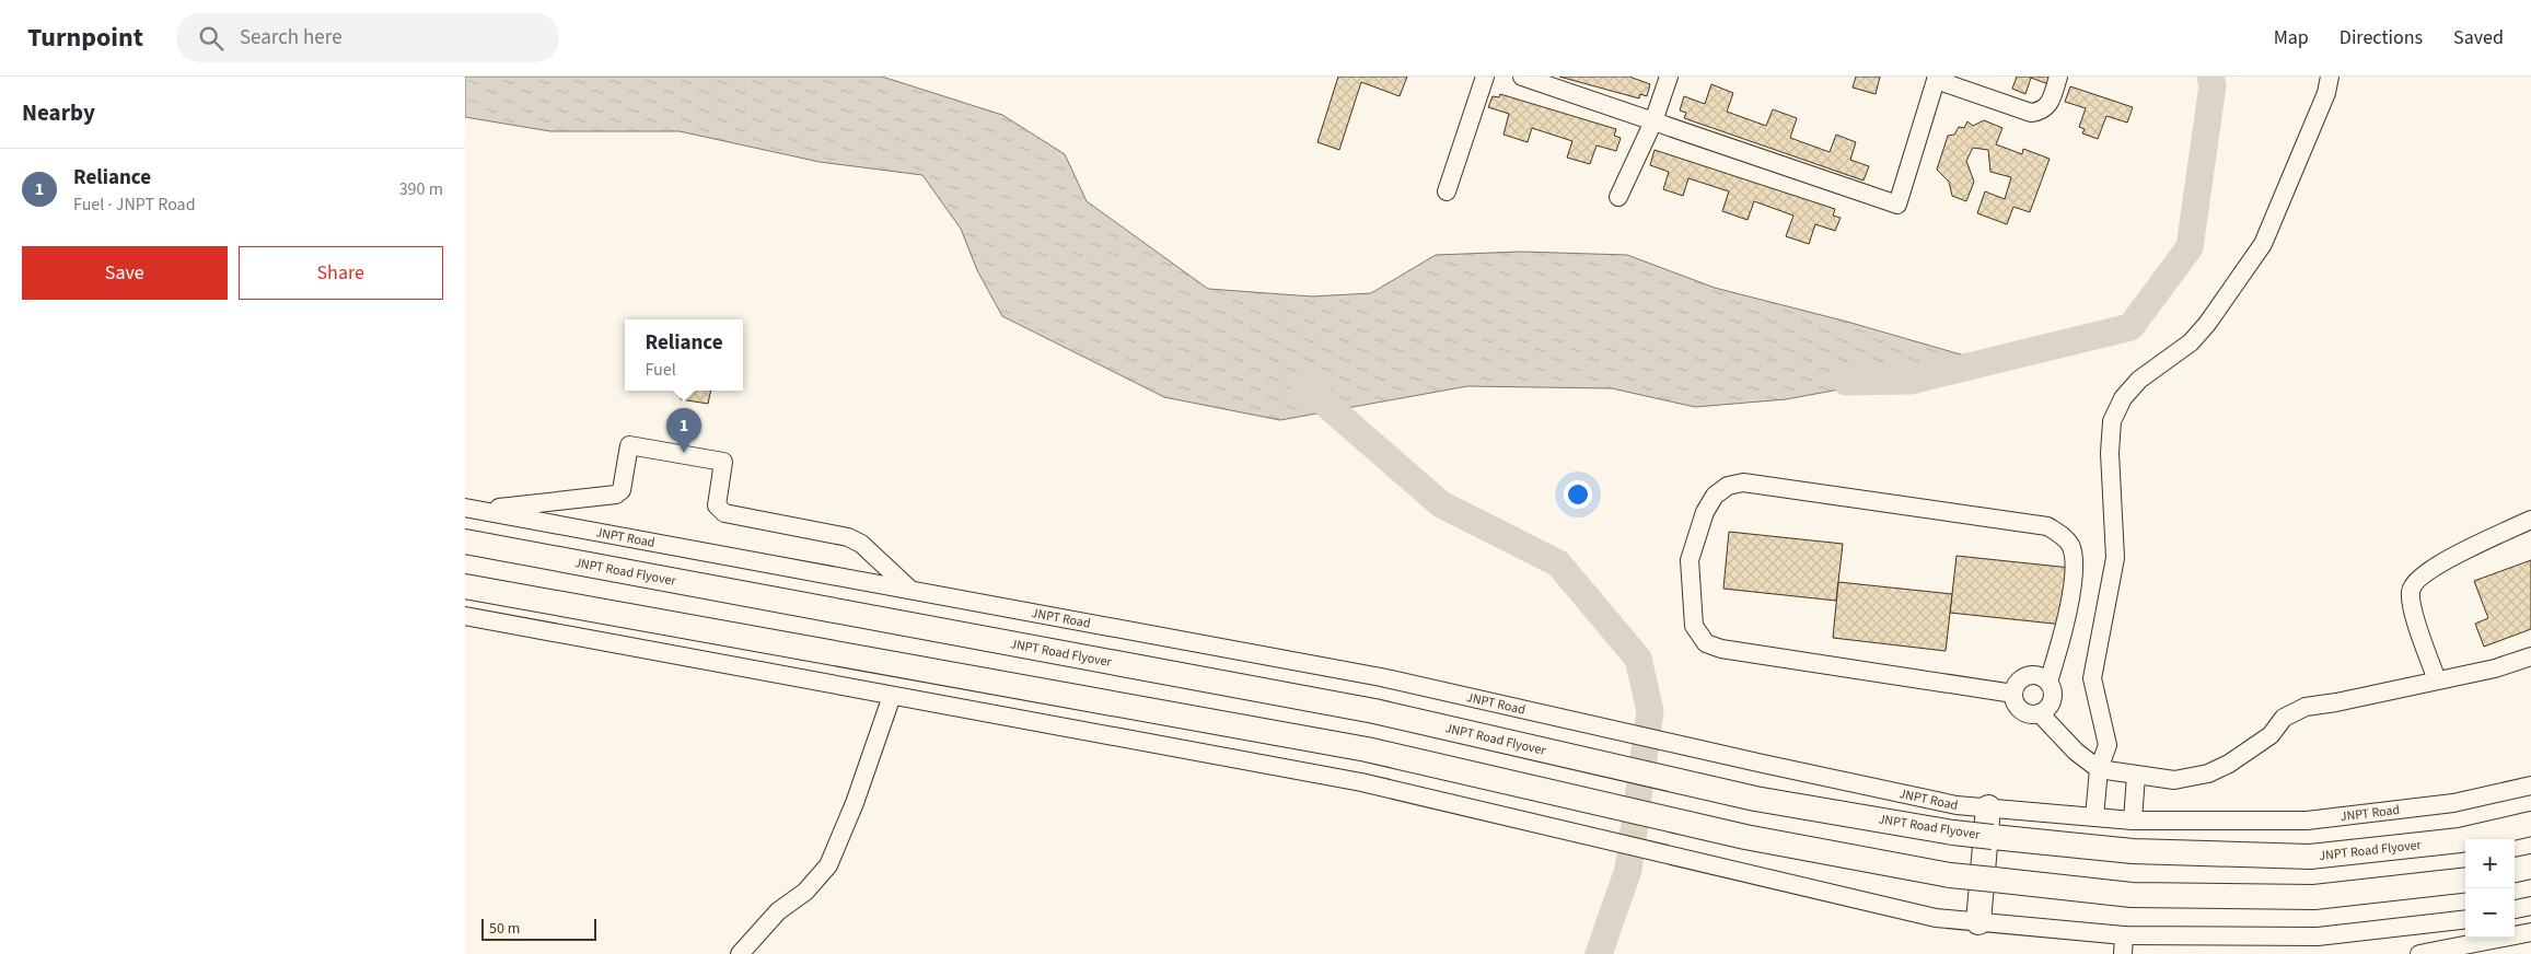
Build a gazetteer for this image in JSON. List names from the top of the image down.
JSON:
{
  "streets": {
    "highway": ["JNPT Road Flyover"],
    "street": ["JNPT Road"]
  },
  "scale_bar": "50 m",
  "page": {
    "header": "Turnpoint",
    "search": "Search here",
    "nav": ["Map", "Directions", "Saved"],
    "heading": "Nearby",
    "list": [
      {
        "mark": "1",
        "name": "Reliance",
        "note": "Fuel · JNPT Road",
        "value": "390 m"
      }
    ],
    "buttons": ["Save", "Share"],
    "popup": ["Reliance", "Fuel"],
    "pins": "1",
    "map_buttons": ["+", "−"],
    "scale": "50 m"
  }
}
